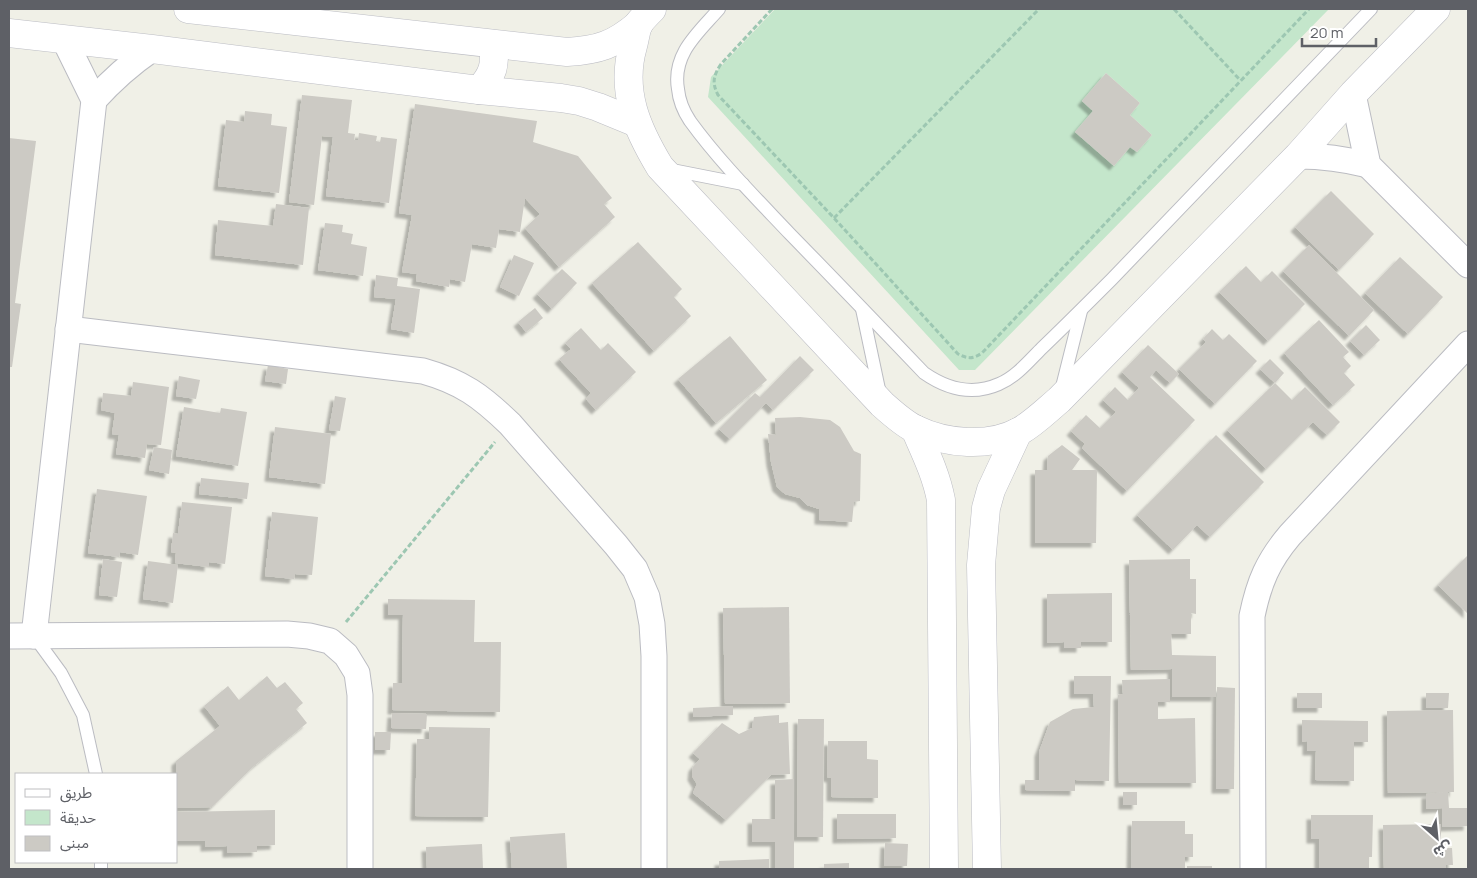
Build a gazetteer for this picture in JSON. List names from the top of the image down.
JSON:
{
  "legend": ["طريق", "حديقة", "مبنى"],
  "scale_bar": "20 m",
  "north": "bottom right"
}
